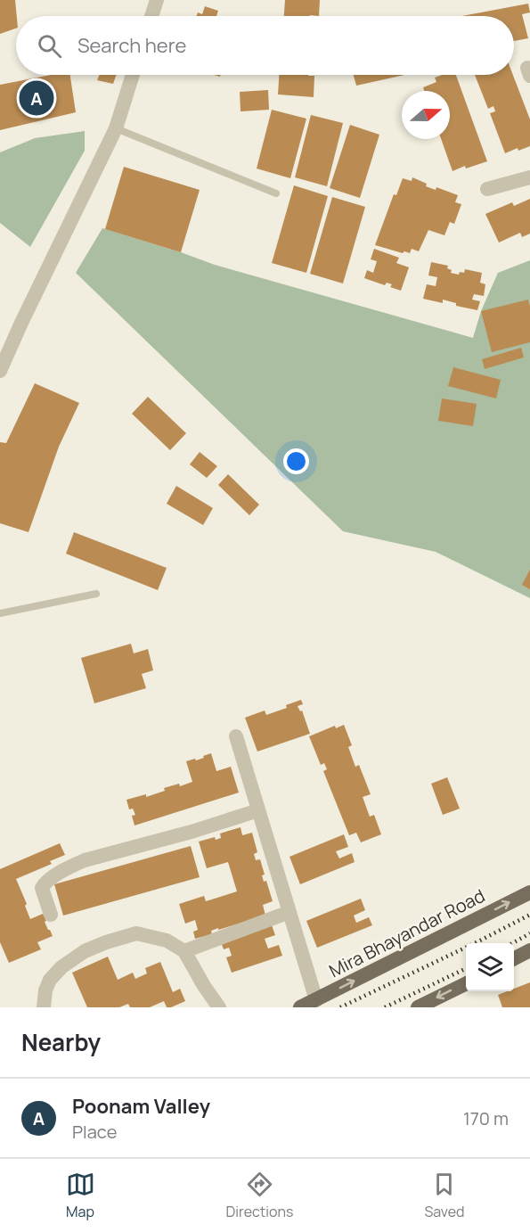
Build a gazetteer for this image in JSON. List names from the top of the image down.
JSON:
{
  "streets": {
    "main road": ["Mira Bhayandar Road"]
  },
  "north": "right",
  "page": {
    "search": "Search here",
    "pins": "A",
    "heading": "Nearby",
    "list": [
      {
        "mark": "A",
        "name": "Poonam Valley",
        "note": "Place",
        "value": "170 m"
      }
    ],
    "nav": ["Map", "Directions", "Saved"]
  }
}
